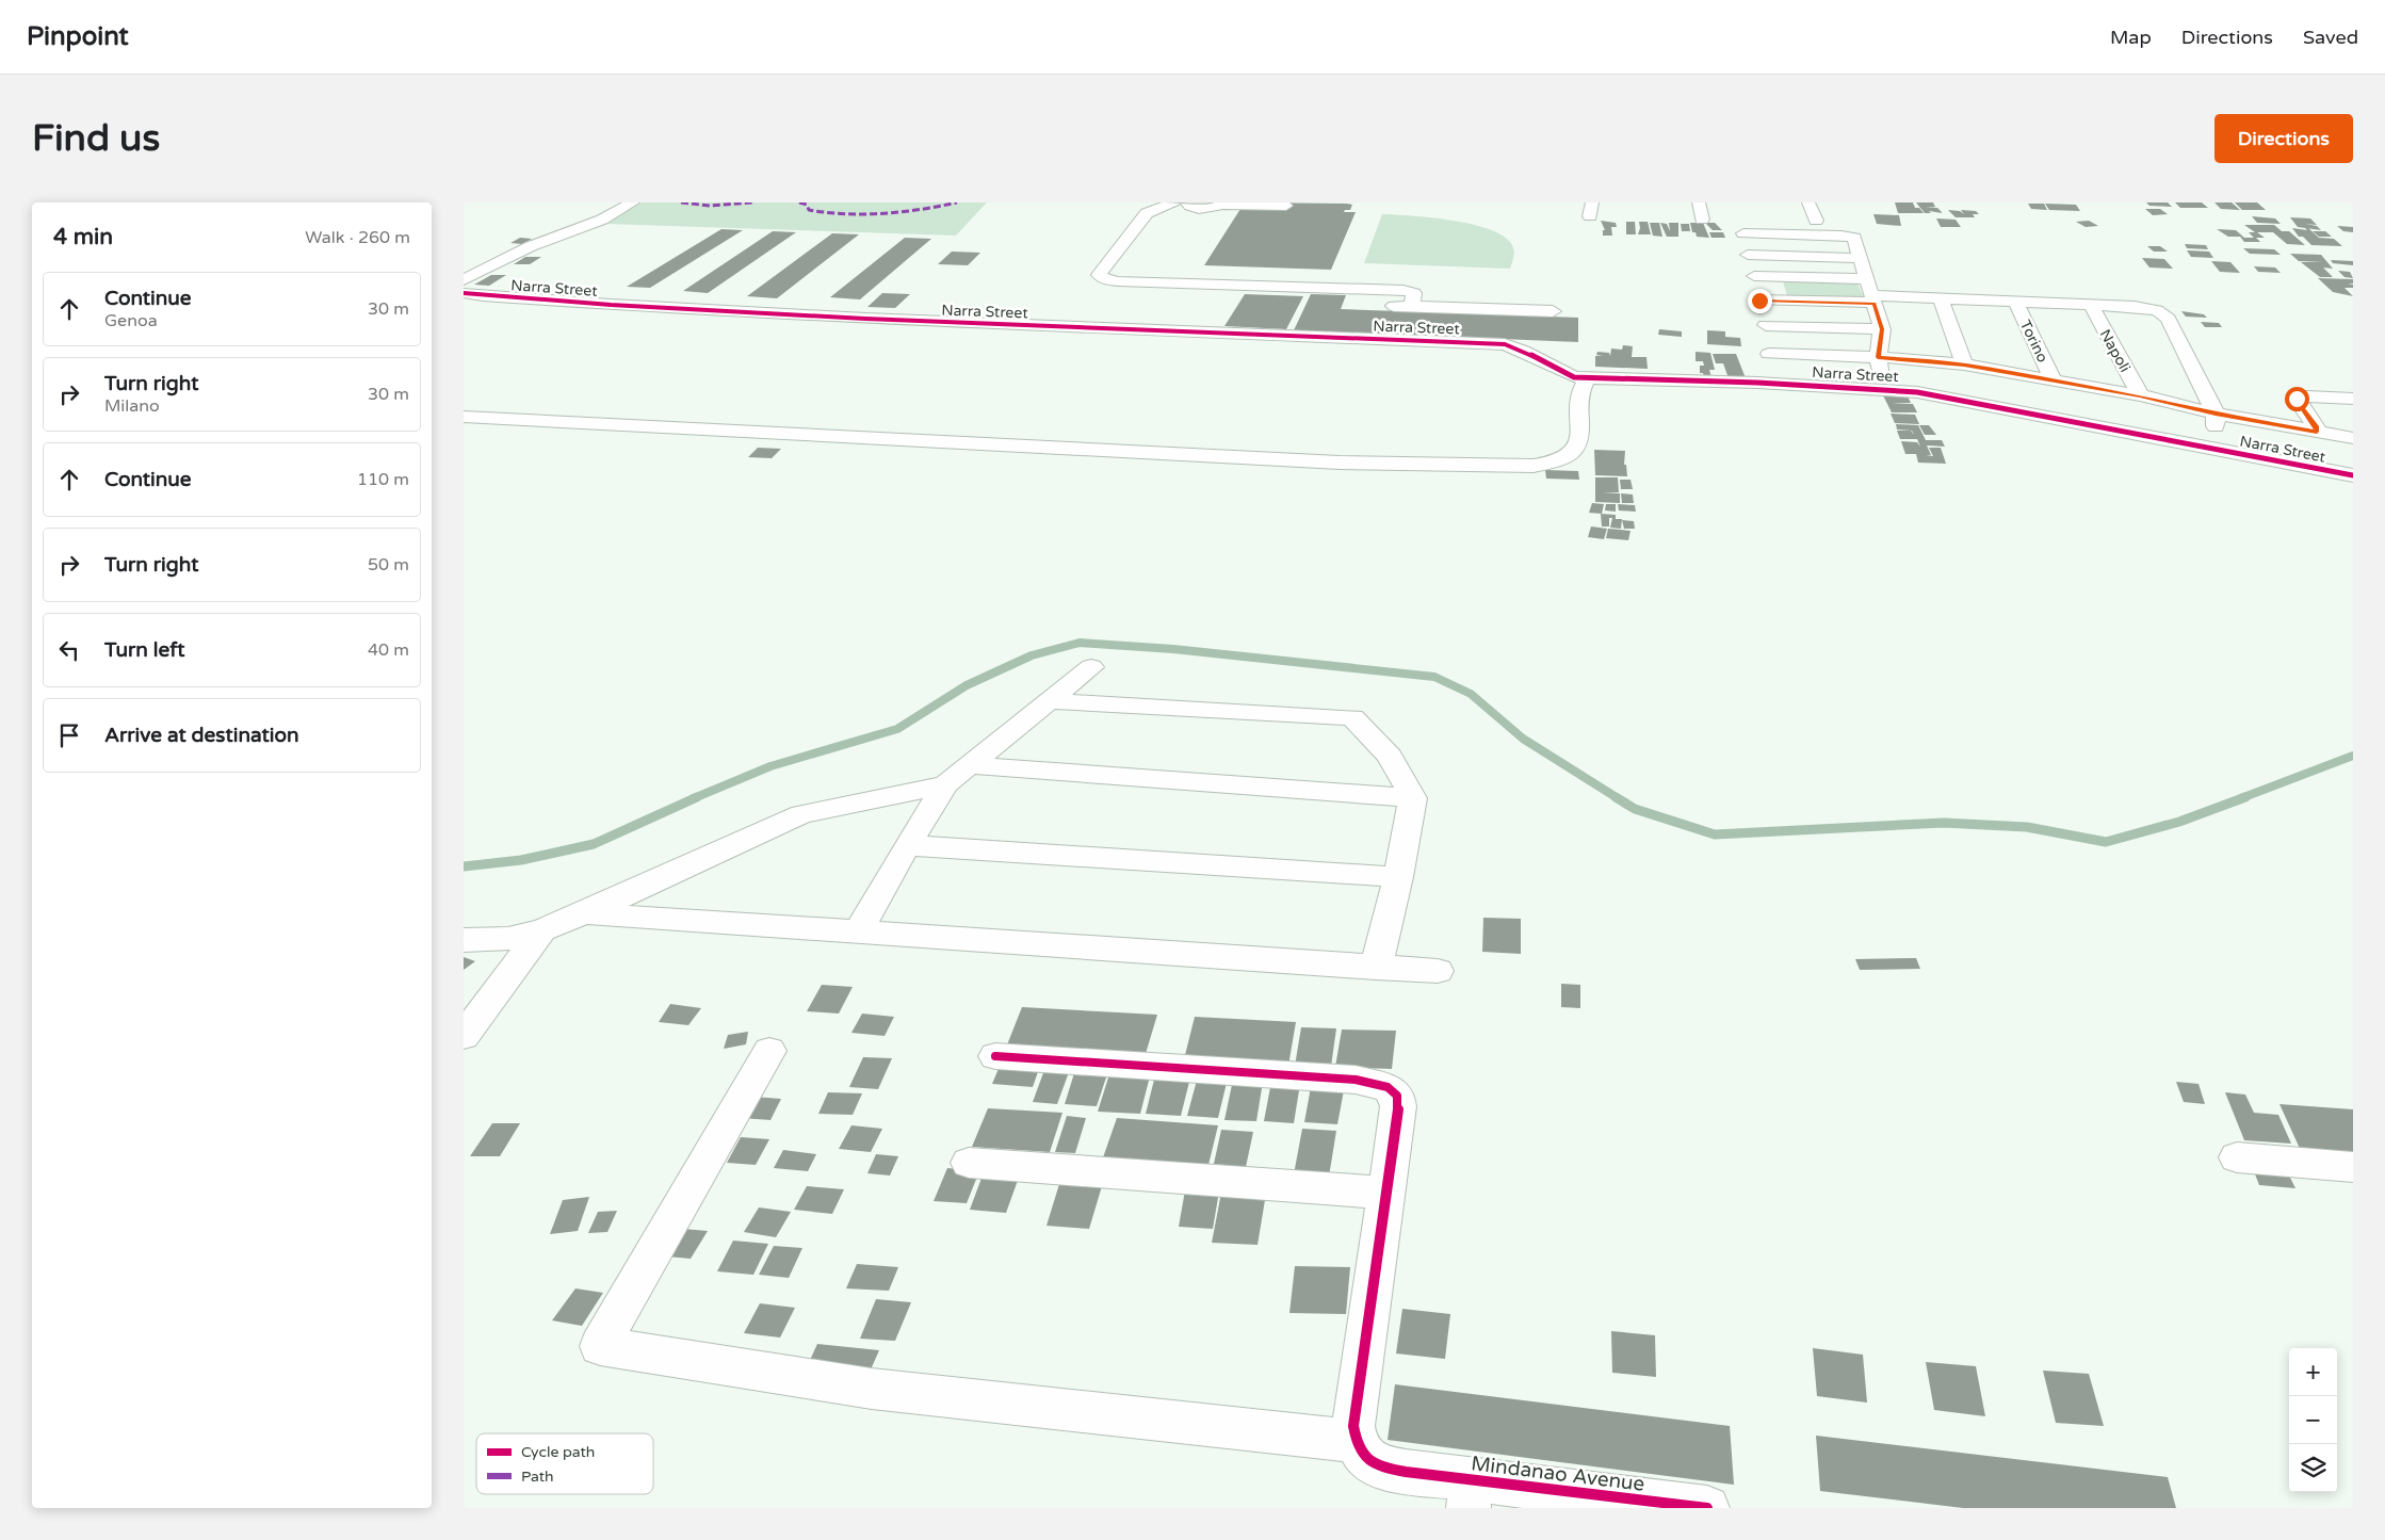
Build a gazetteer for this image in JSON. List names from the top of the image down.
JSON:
{
  "streets": {
    "street": [
      "Narra Street",
      "Torino",
      "Napoli",
      "Mindanao Avenue"
    ]
  },
  "legend": ["Cycle path", "Path"],
  "page": {
    "header": "Pinpoint",
    "nav": ["Map", "Directions", "Saved"],
    "buttons": "Directions",
    "title": "Find us",
    "heading": ["4 min", "Walk · 260 m"],
    "list": [
      ["Continue", "Genoa", "30 m"],
      ["Turn right", "Milano", "30 m"],
      ["Continue", "110 m"],
      ["Turn right", "50 m"],
      ["Turn left", "40 m"],
      "Arrive at destination"
    ],
    "map_buttons": ["+", "−"]
  }
}
